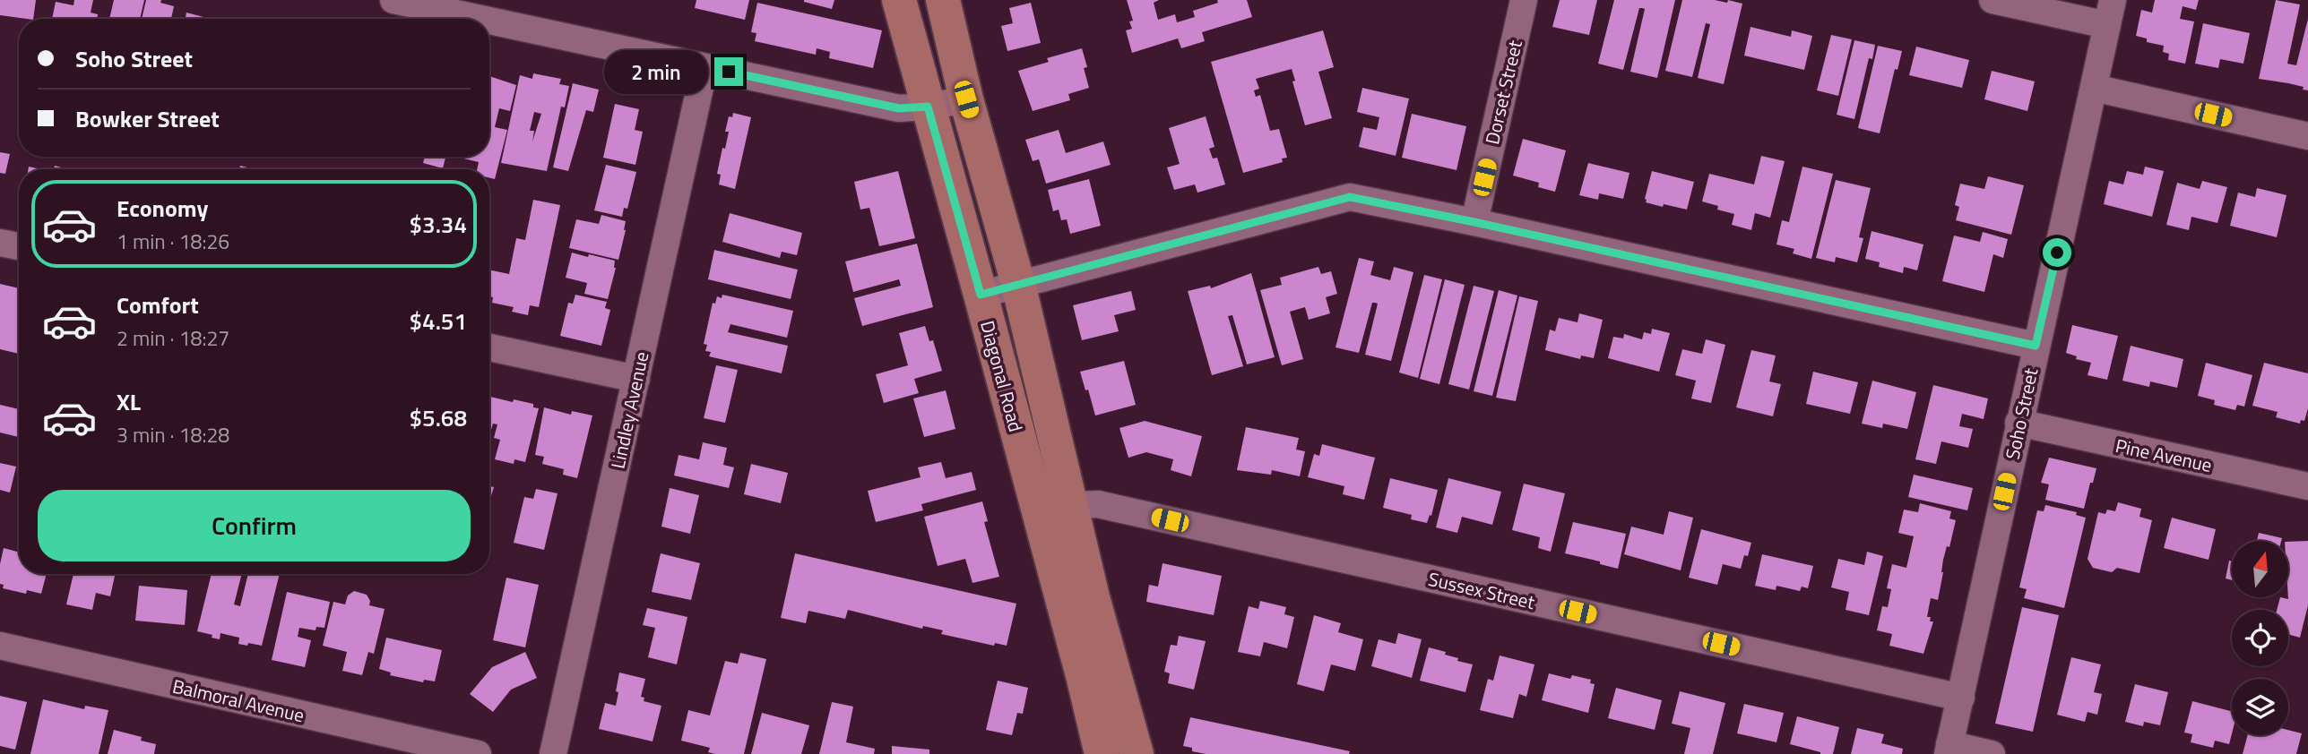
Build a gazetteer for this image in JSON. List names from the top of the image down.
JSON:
{
  "streets": {
    "main road": ["Diagonal Road"],
    "street": [
      "Dorset Street",
      "Lindley Avenue",
      "Soho Street",
      "Pine Avenue",
      "Sussex Street",
      "Balmoral Avenue"
    ]
  },
  "crossings": [
    ["Diagonal Road", "Sussex Street"],
    ["Soho Street", "Pine Avenue"],
    ["Soho Street", "Sussex Street"]
  ],
  "north": "top",
  "page": {
    "banner": ["Soho Street", "Bowker Street"],
    "bubble": "2 min",
    "list": [
      {
        "name": "Economy",
        "note": "1 min · 18:26",
        "value": "$3.34"
      },
      {
        "name": "Comfort",
        "note": "2 min · 18:27",
        "value": "$4.51"
      },
      {
        "name": "XL",
        "note": "3 min · 18:28",
        "value": "$5.68"
      }
    ],
    "buttons": "Confirm"
  }
}
